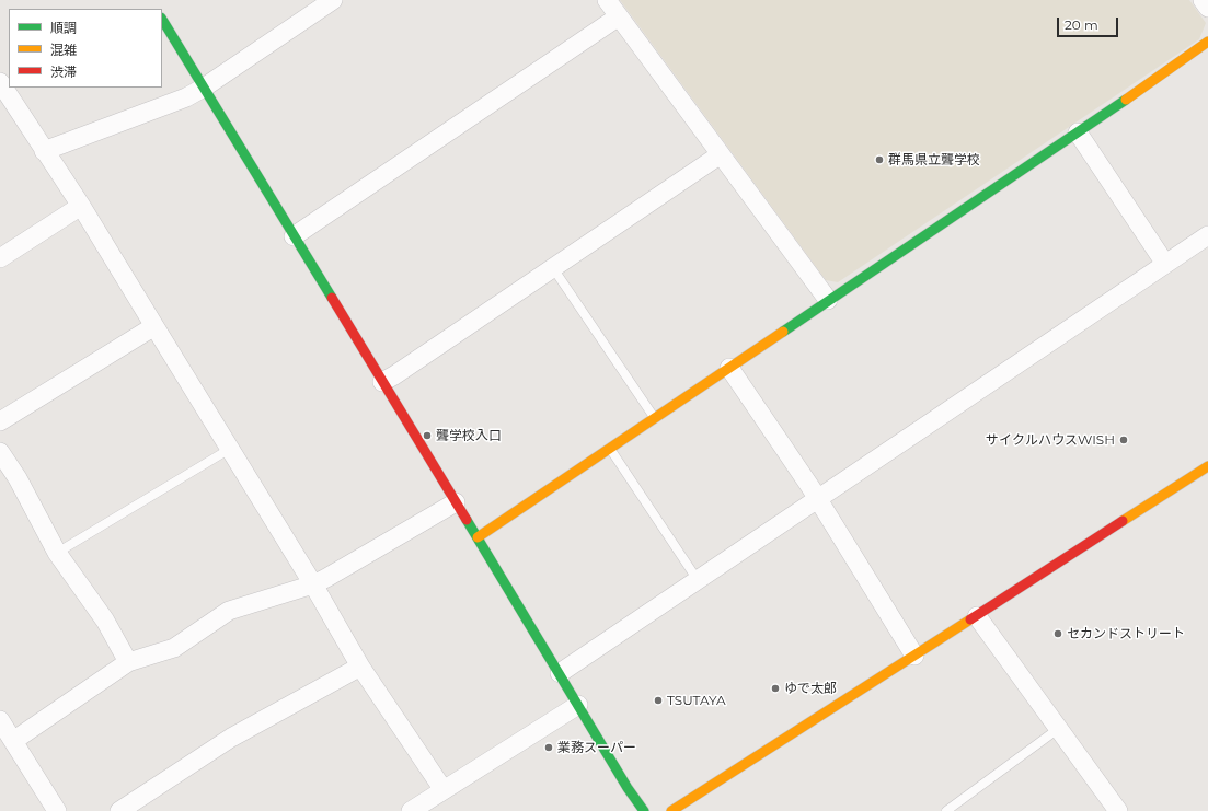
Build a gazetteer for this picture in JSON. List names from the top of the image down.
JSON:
{
  "places": [
    "群馬県立聾学校",
    "聾学校入口",
    "サイクルハウスWISH",
    "セカンドストリート",
    "ゆで太郎",
    "TSUTAYA",
    "業務スーパー"
  ],
  "legend": ["順調", "混雑", "渋滞"],
  "scale_bar": "20 m"
}
